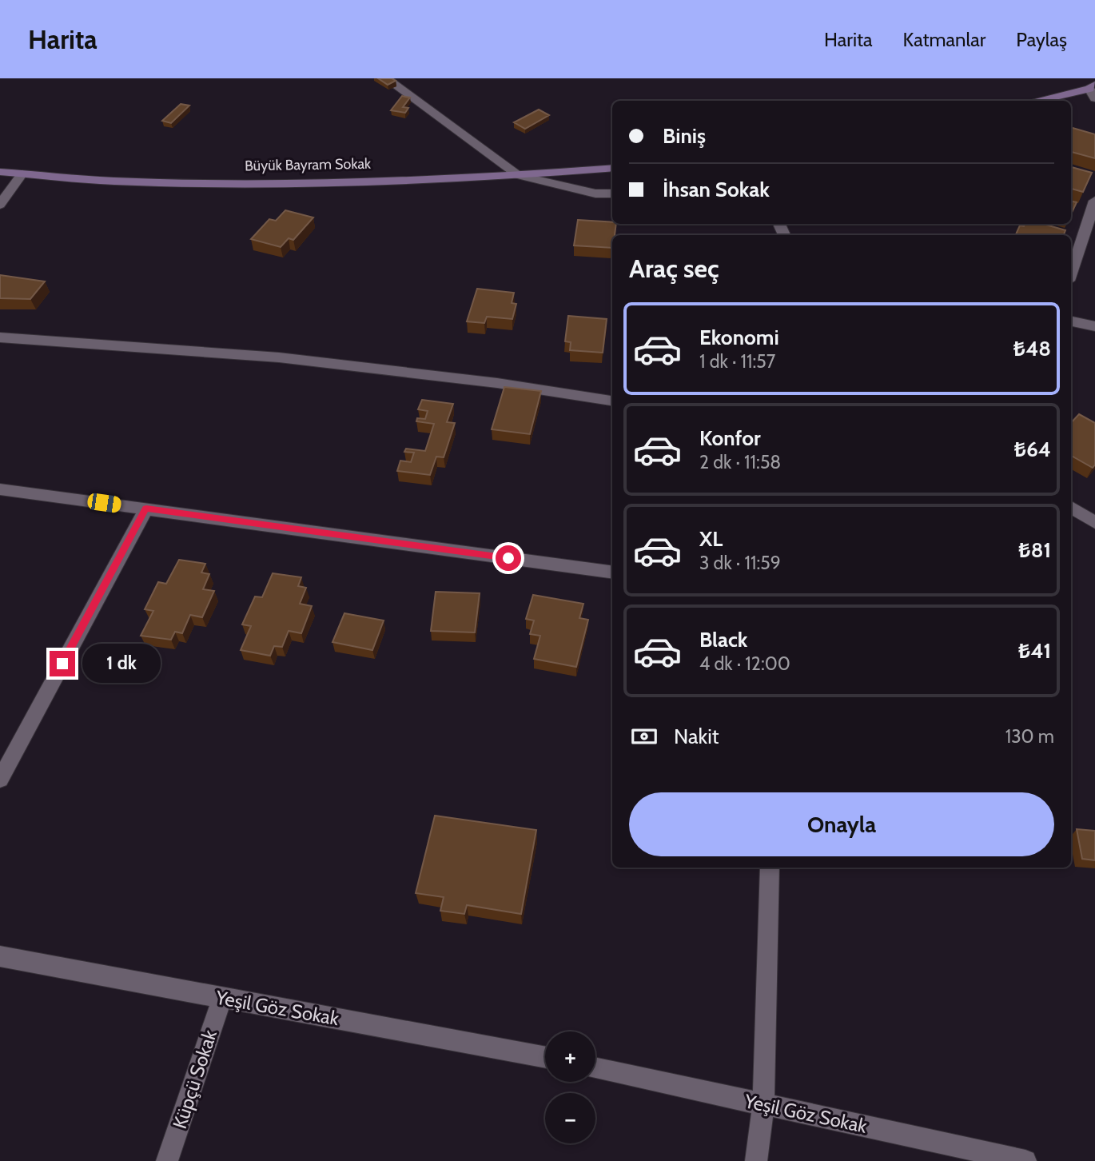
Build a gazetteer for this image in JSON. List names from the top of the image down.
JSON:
{
  "streets": {
    "street": ["Büyük Bayram Sokak", "Yeşil Göz Sokak", "Küpçü Sokak"]
  },
  "crossings": [
    ["Yeşil Göz Sokak", "Küpçü Sokak"]
  ],
  "page": {
    "header": "Harita",
    "nav": ["Harita", "Katmanlar", "Paylaş"],
    "banner": ["Biniş", "İhsan Sokak"],
    "heading": "Araç seç",
    "list": [
      {
        "name": "Ekonomi",
        "note": "1 dk · 11:57",
        "value": "₺48"
      },
      {
        "name": "Konfor",
        "note": "2 dk · 11:58",
        "value": "₺64"
      },
      {
        "name": "XL",
        "note": "3 dk · 11:59",
        "value": "₺81"
      },
      {
        "name": "Black",
        "note": "4 dk · 12:00",
        "value": "₺41"
      }
    ],
    "bubble": "1 dk",
    "pay": ["Nakit", "130 m"],
    "buttons": "Onayla",
    "map_buttons": ["+", "−"]
  }
}
